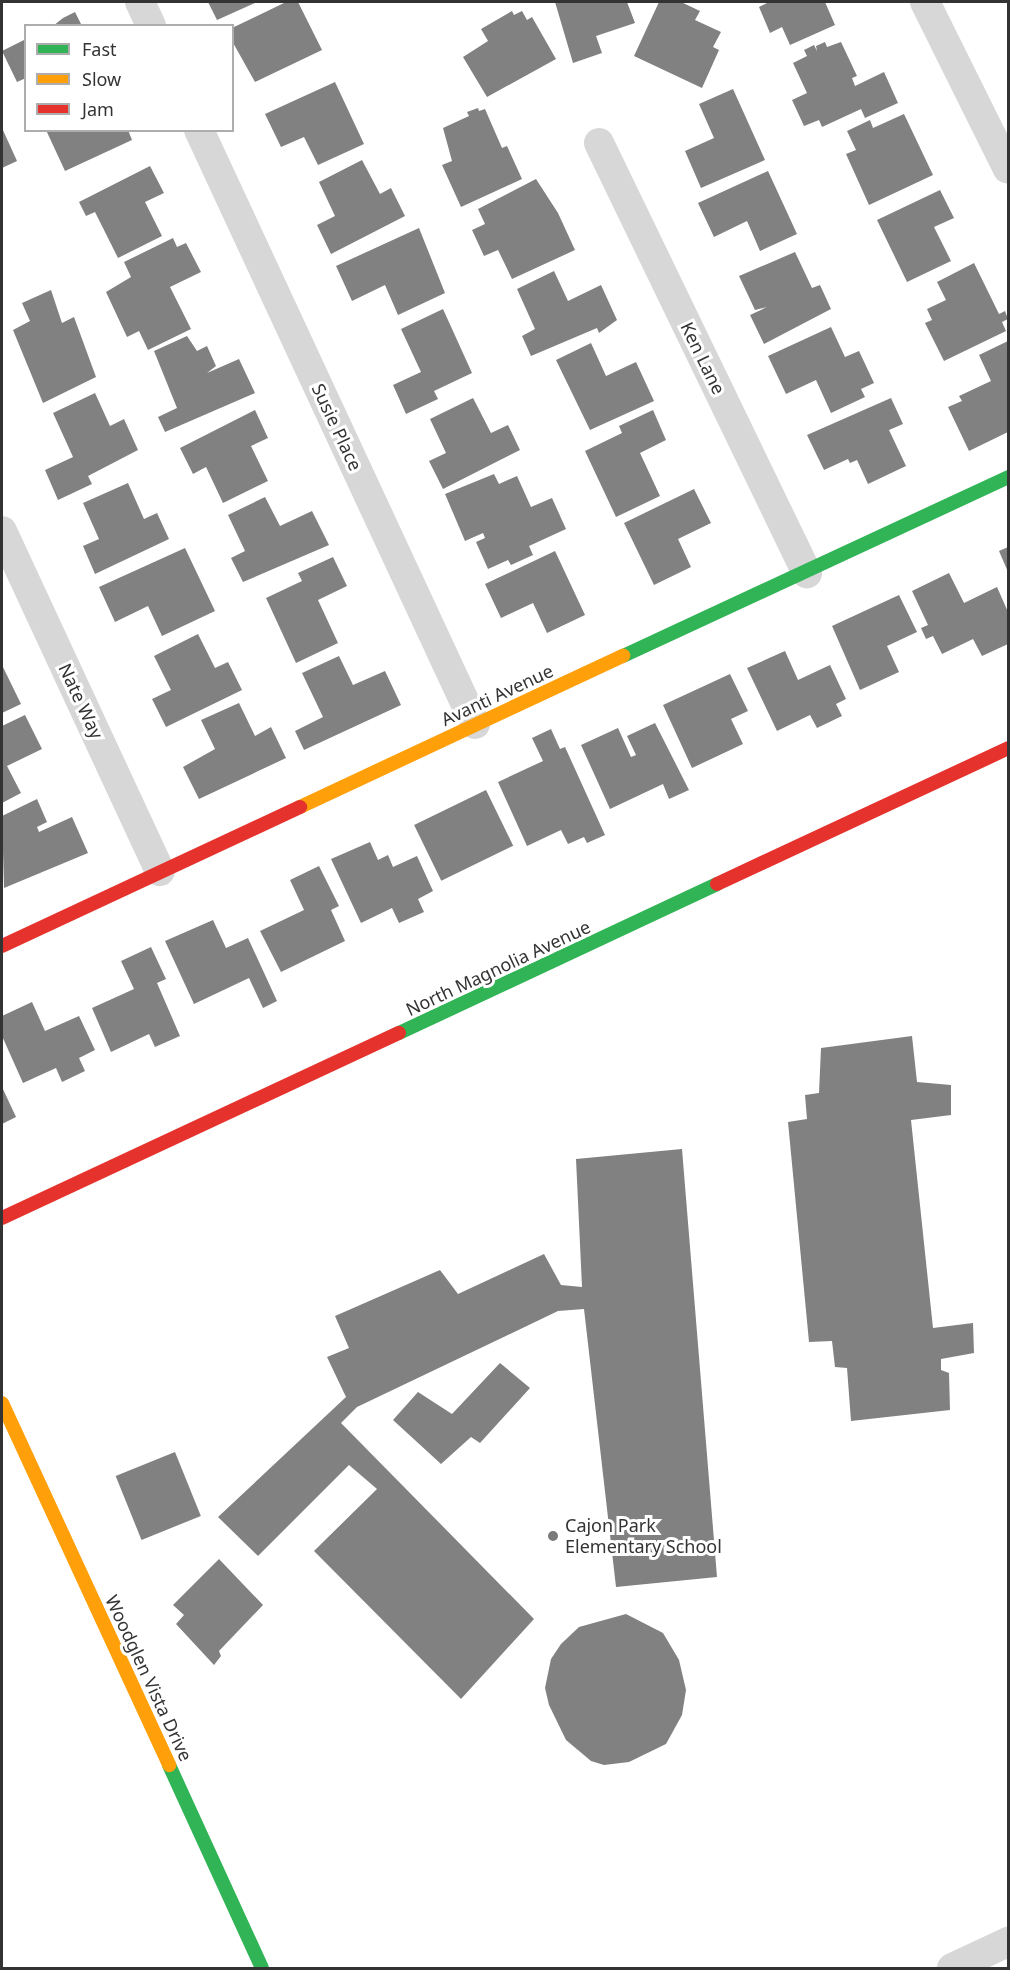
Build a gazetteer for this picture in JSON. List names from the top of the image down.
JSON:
{
  "streets": {
    "main road": ["Avanti Avenue", "North Magnolia Avenue", "Woodglen Vista Drive"],
    "street": ["Ken Lane", "Susie Place", "Nate Way"]
  },
  "crossings": [
    ["Ken Lane", "Avanti Avenue"],
    ["Susie Place", "Avanti Avenue"],
    ["Avanti Avenue", "Nate Way"]
  ],
  "places": ["Cajon Park Elementary School"],
  "legend": ["Fast", "Slow", "Jam"]
}
